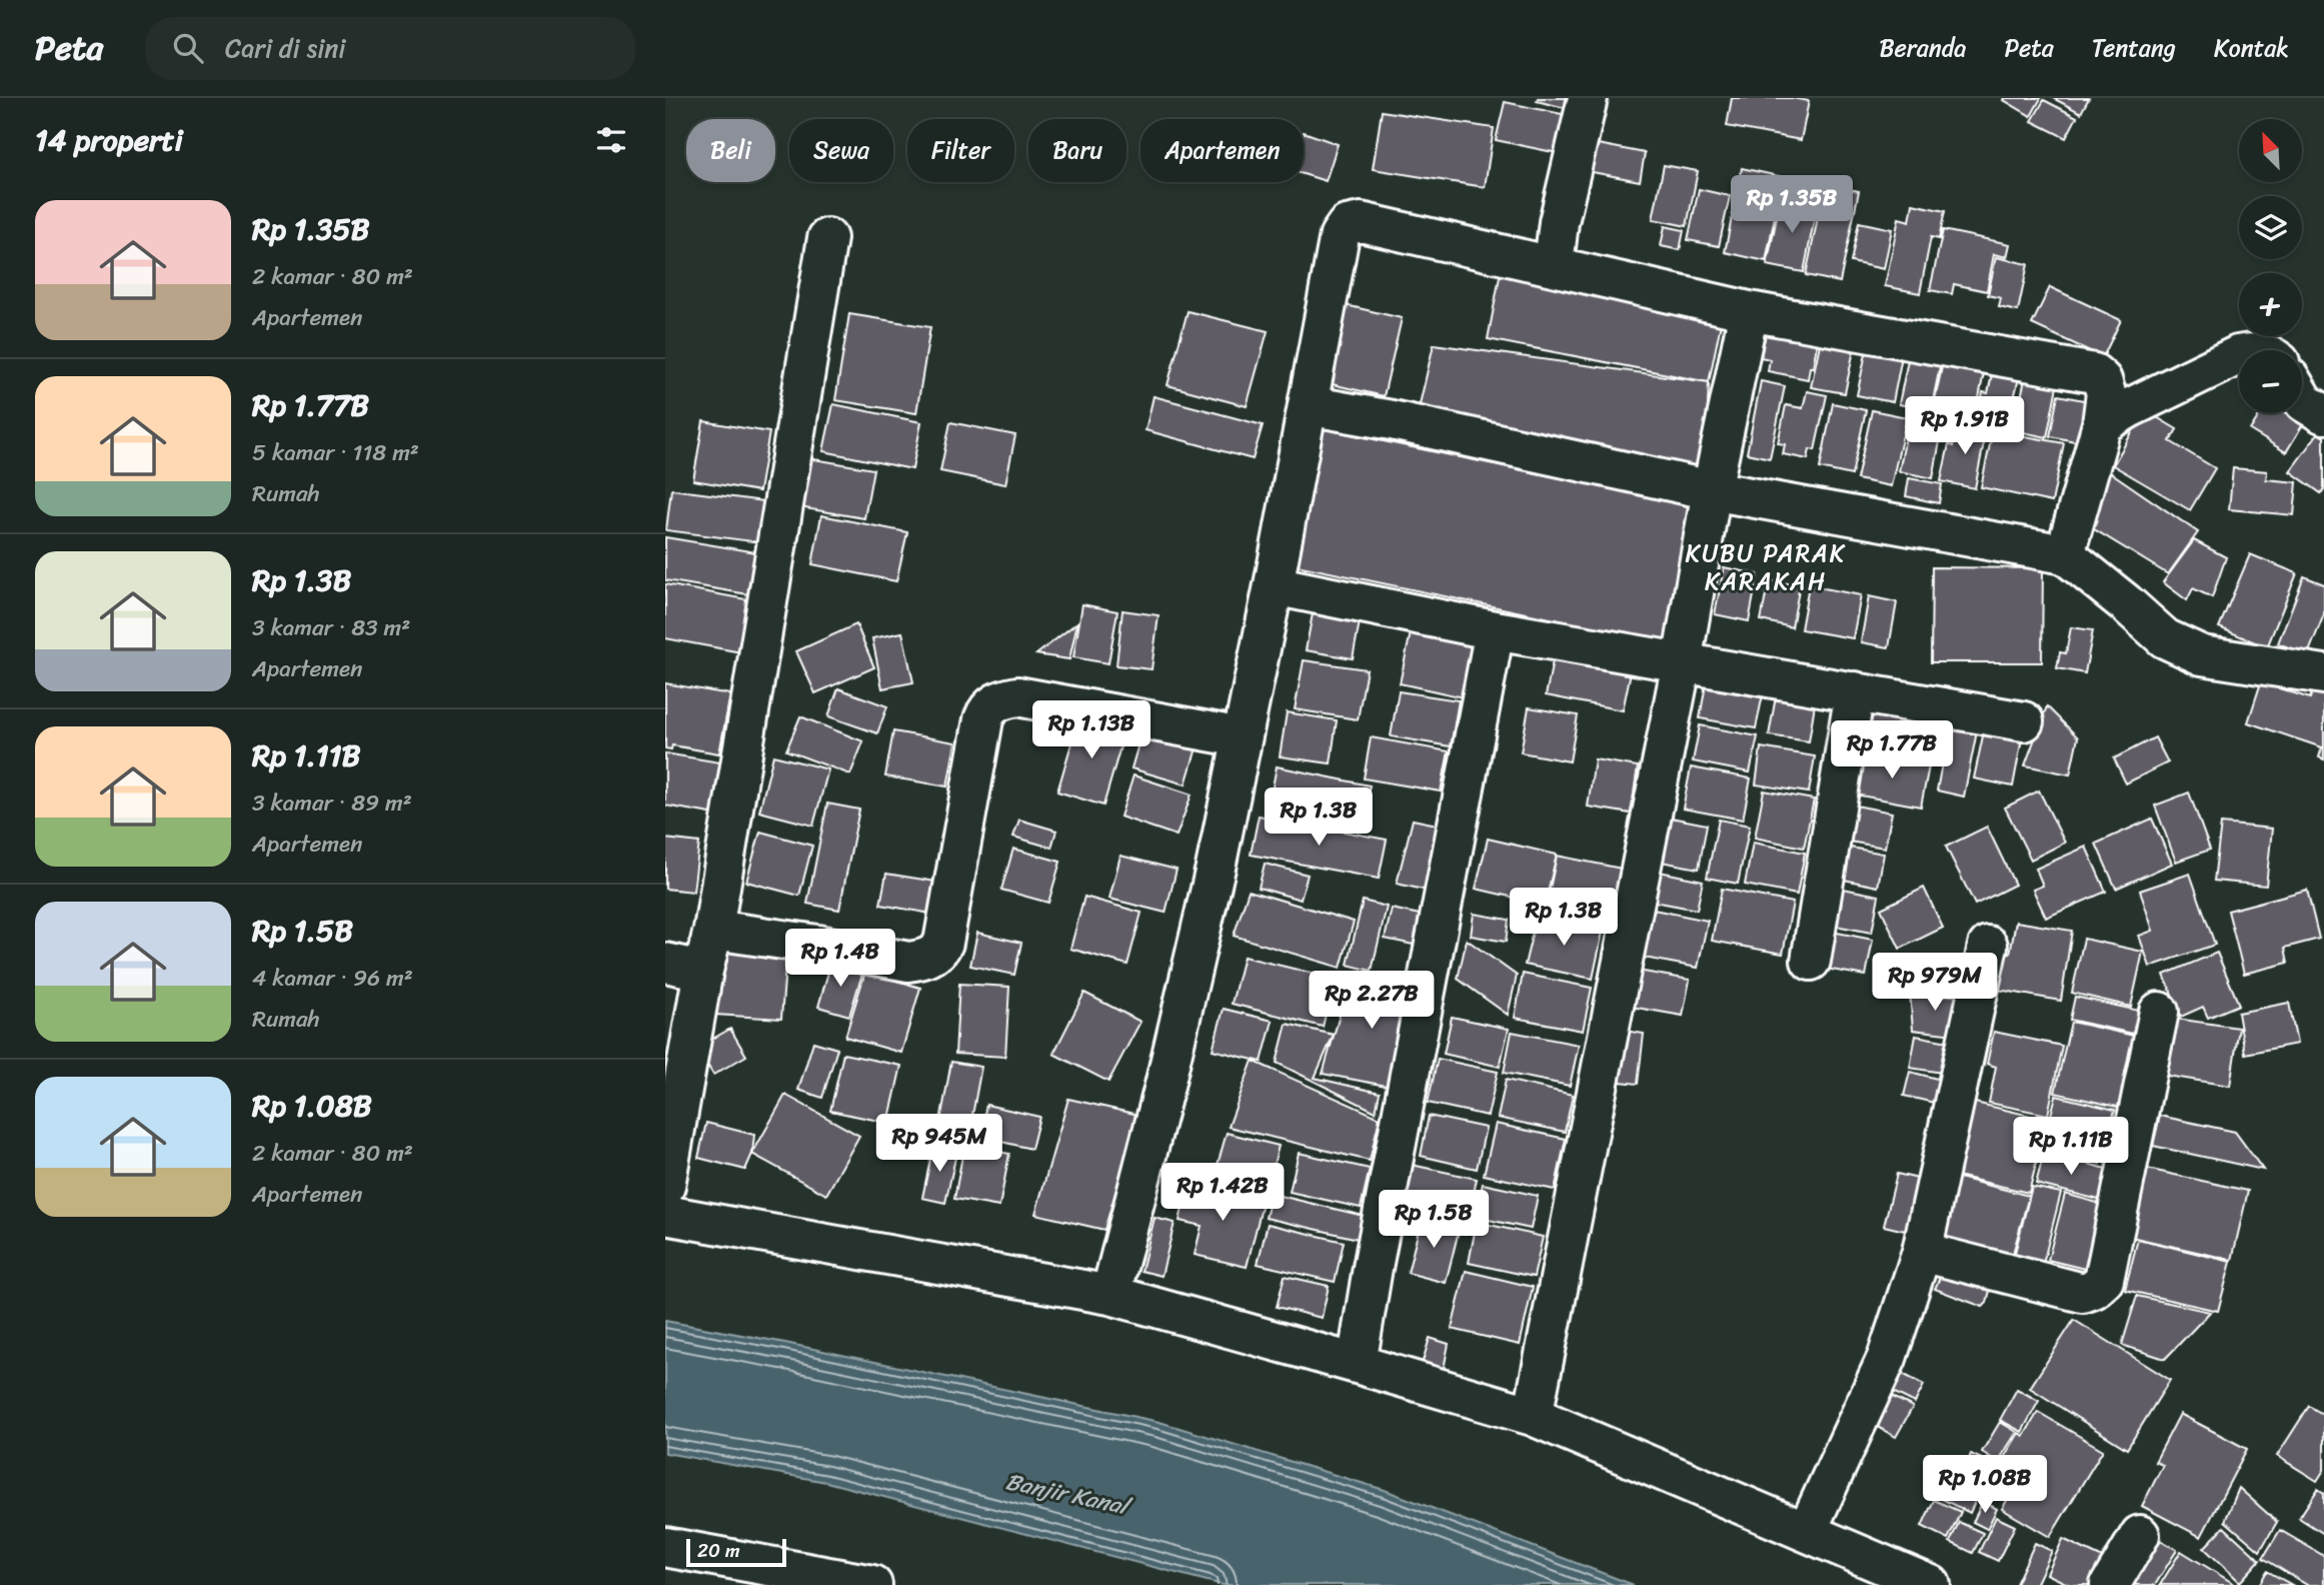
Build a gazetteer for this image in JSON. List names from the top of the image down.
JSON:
{
  "districts": ["KUBU PARAK KARAKAH"],
  "water": ["Banjir Kanal"],
  "scale_bar": "20 m",
  "north": "top left",
  "page": {
    "header": "Peta",
    "search": "Cari di sini",
    "nav": [
      "Beranda",
      "Peta",
      "Tentang",
      "Kontak"
    ],
    "heading": "14 properti",
    "map_buttons": ["+", "−"],
    "chip": [
      "Beli",
      "Sewa",
      "Filter",
      "Baru",
      "Apartemen"
    ],
    "price": [
      "Rp 1.35B",
      "Rp 1.91B",
      "Rp 1.13B",
      "Rp 1.77B",
      "Rp 1.3B",
      "Rp 1.3B",
      "Rp 1.4B",
      "Rp 979M",
      "Rp 2.27B",
      "Rp 945M",
      "Rp 1.11B",
      "Rp 1.42B",
      "Rp 1.5B",
      "Rp 1.08B"
    ],
    "list": [
      {
        "name": "Rp 1.35B",
        "note": "2 kamar · 80 m² · Apartemen"
      },
      {
        "name": "Rp 1.77B",
        "note": "5 kamar · 118 m² · Rumah"
      },
      {
        "name": "Rp 1.3B",
        "note": "3 kamar · 83 m² · Apartemen"
      },
      {
        "name": "Rp 1.11B",
        "note": "3 kamar · 89 m² · Apartemen"
      },
      {
        "name": "Rp 1.5B",
        "note": "4 kamar · 96 m² · Rumah"
      },
      {
        "name": "Rp 1.08B",
        "note": "2 kamar · 80 m² · Apartemen"
      }
    ],
    "scale": "20 m"
  }
}
